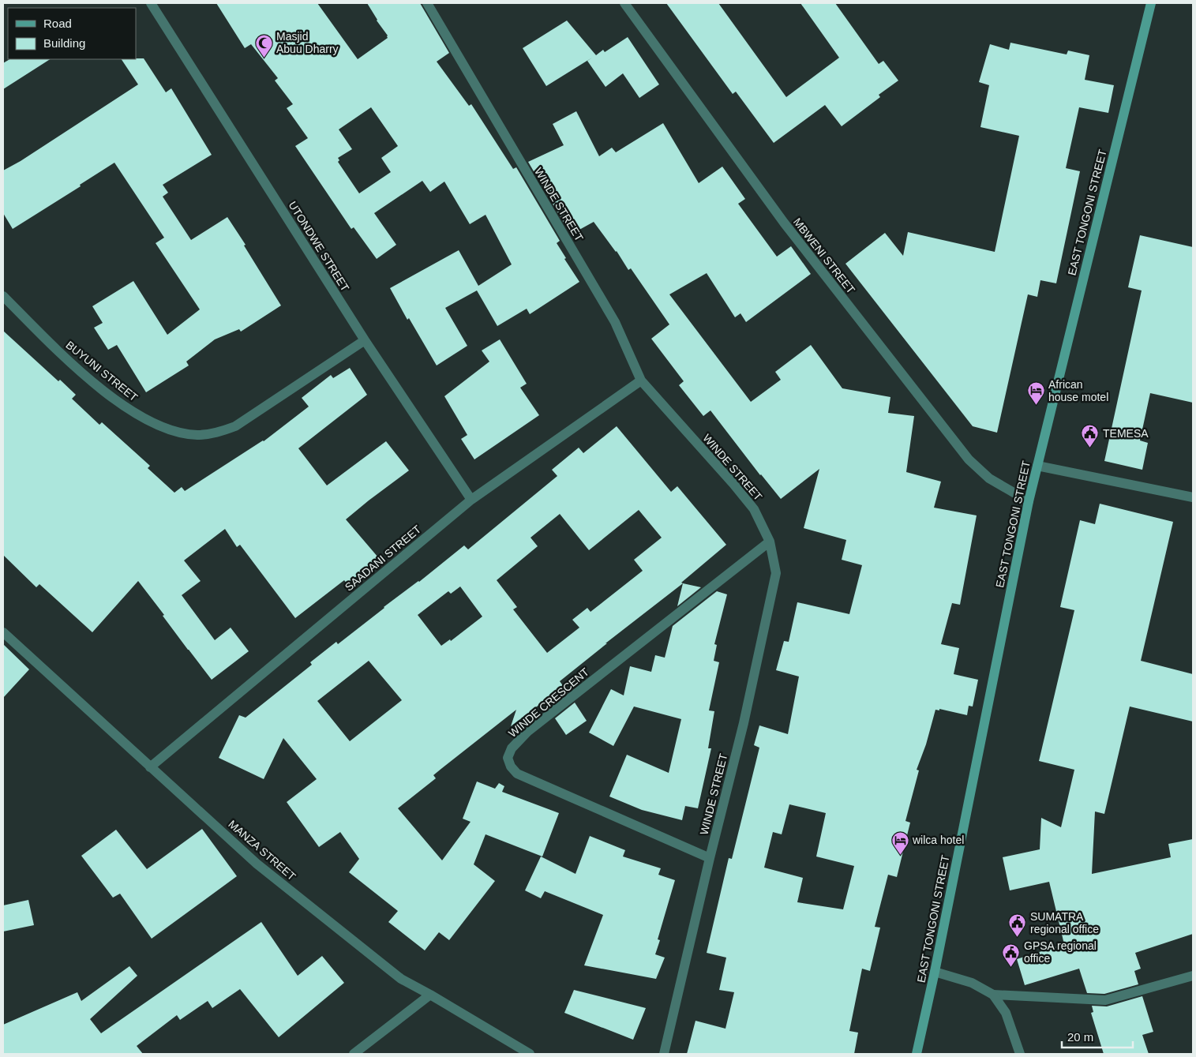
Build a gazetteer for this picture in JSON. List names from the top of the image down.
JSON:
{
  "streets": {
    "street": [
      "WINDE STREET",
      "EAST TONGONI STREET",
      "UTONDWE STREET",
      "MBWENI STREET",
      "BUYUNI STREET",
      "SAADANI STREET",
      "WINDE CRESCENT",
      "MANZA STREET"
    ]
  },
  "crossings": [
    ["WINDE STREET", "SAADANI STREET"],
    ["WINDE STREET", "WINDE CRESCENT"],
    ["EAST TONGONI STREET", "MBWENI STREET"],
    ["UTONDWE STREET", "BUYUNI STREET"],
    ["UTONDWE STREET", "SAADANI STREET"],
    ["SAADANI STREET", "MANZA STREET"]
  ],
  "places": {
    "mosque": ["Masjid Abuu Dharry"],
    "hotel": ["African house motel", "wilca hotel"],
    "public building": ["TEMESA", "SUMATRA regional office", "GPSA regional office"]
  },
  "legend": ["Road", "Building"],
  "scale_bar": "20 m"
}
